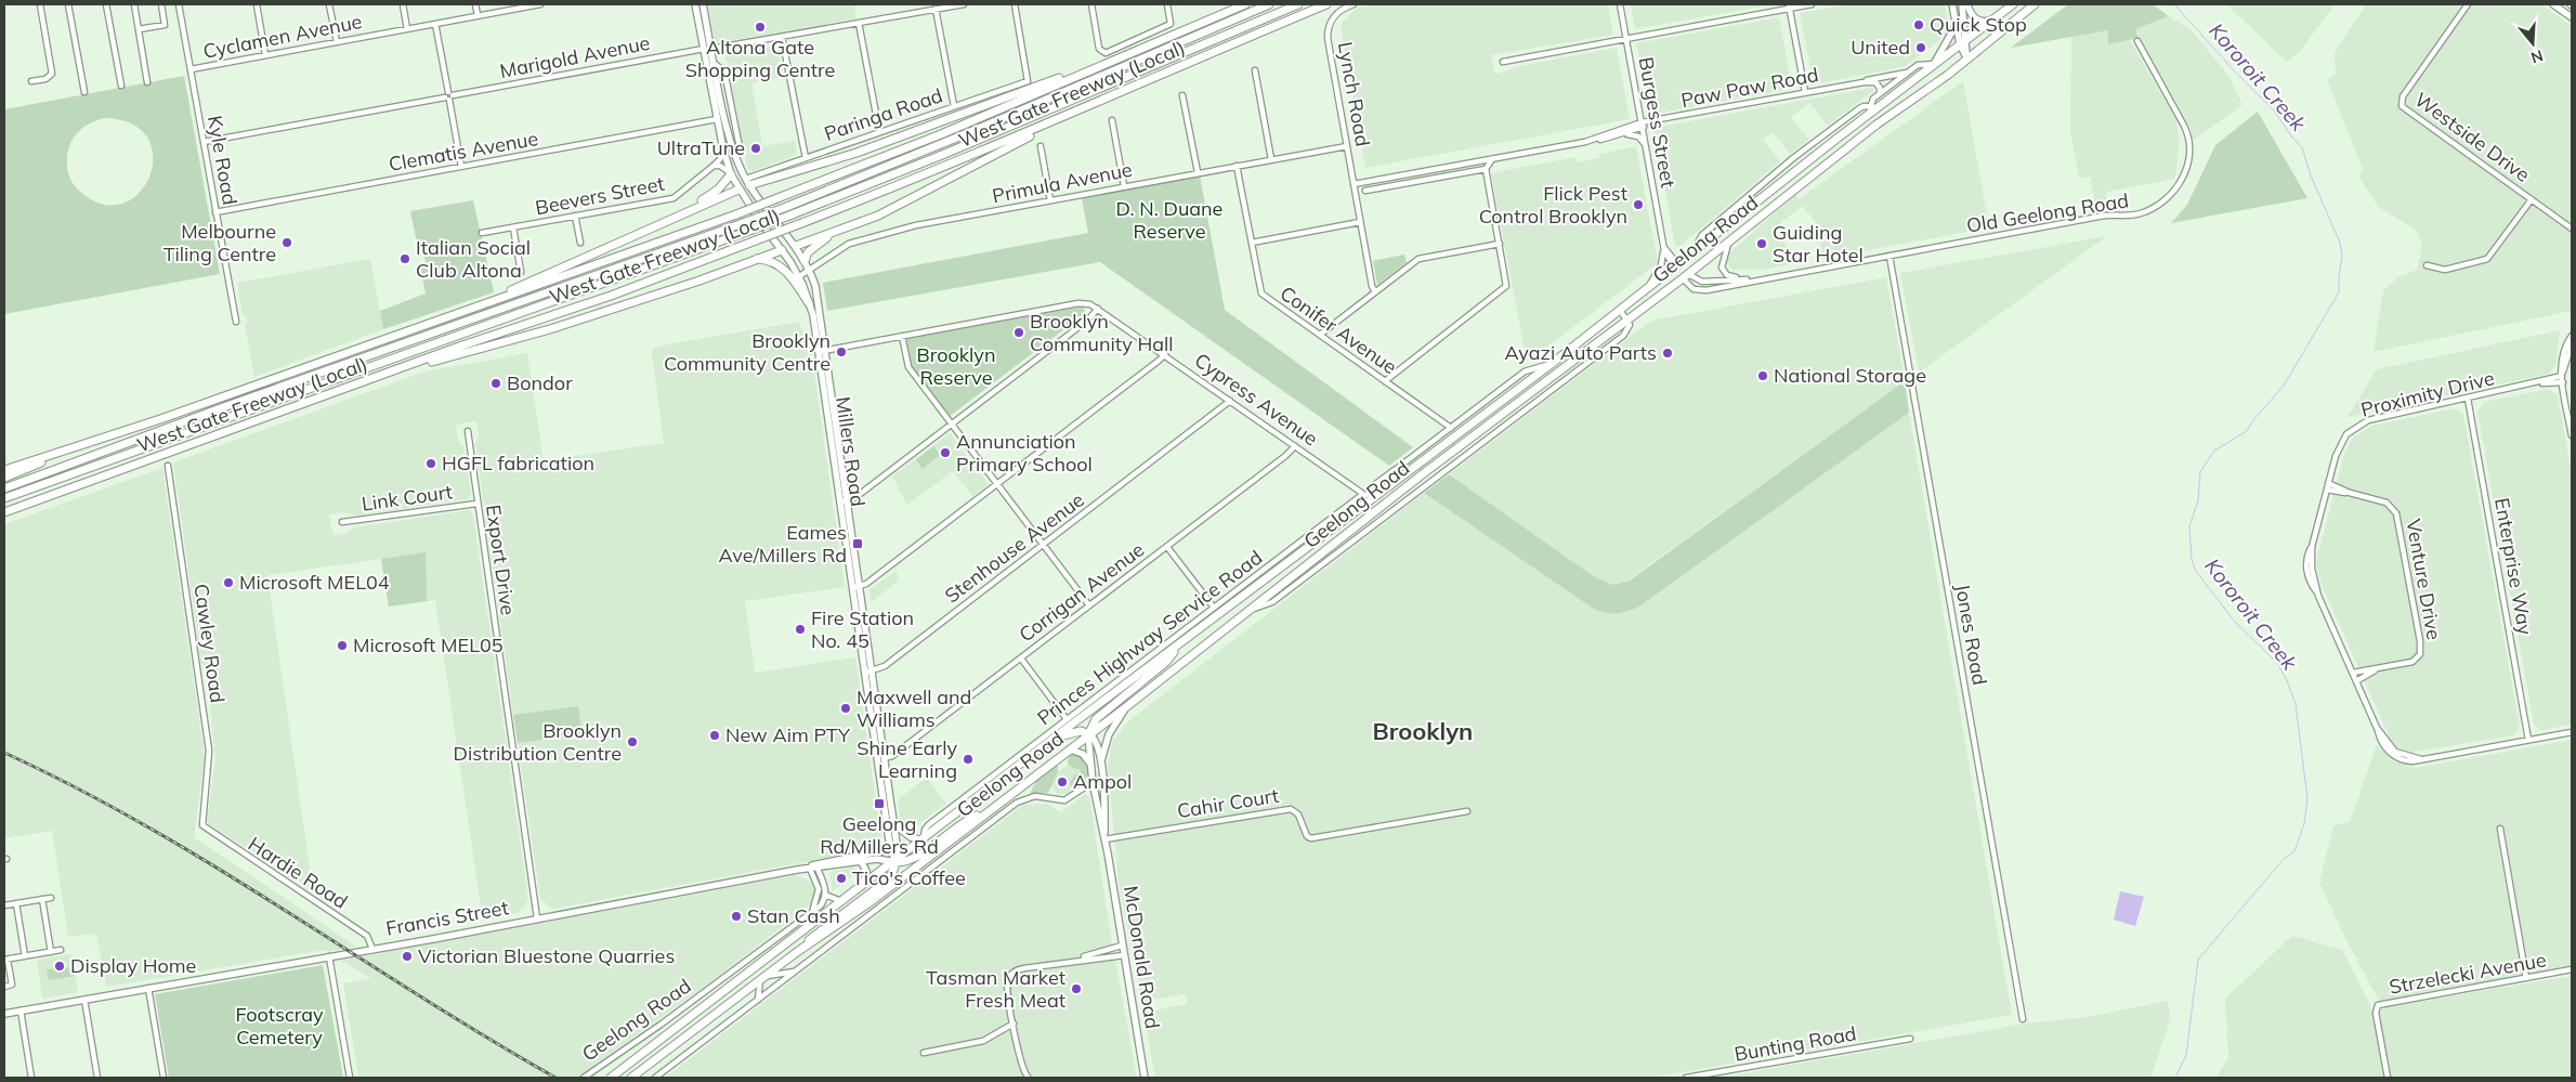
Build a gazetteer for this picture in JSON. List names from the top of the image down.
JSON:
{
  "streets": {
    "highway": ["West Gate Freeway (Local)", "Geelong Road"],
    "main road": ["Millers Road", "Francis Street", "McDonald Road"],
    "street": [
      "Cyclamen Avenue",
      "Marigold Avenue",
      "Paw Paw Road",
      "Lynch Road",
      "Paringa Road",
      "Burgess Street",
      "Westside Drive",
      "Clematis Avenue",
      "Kyle Road",
      "Primula Avenue",
      "Beevers Street",
      "Old Geelong Road",
      "Conifer Avenue",
      "Proximity Drive",
      "Cypress Avenue",
      "Link Court",
      "Stenhouse Avenue",
      "Export Drive",
      "Enterprise Way",
      "Venture Drive",
      "Corrigan Avenue",
      "Jones Road",
      "Princes Highway Service Road",
      "Cawley Road",
      "Cahir Court",
      "Hardie Road",
      "Strzelecki Avenue",
      "Bunting Road"
    ]
  },
  "crossings": [
    ["Cyclamen Avenue", "Kyle Road"],
    ["Marigold Avenue", "Kyle Road"],
    ["Marigold Avenue", "Millers Road"],
    ["Paw Paw Road", "Lynch Road"],
    ["Paw Paw Road", "Burgess Street"],
    ["Lynch Road", "Primula Avenue"],
    ["Paringa Road", "Millers Road"],
    ["Burgess Street", "Geelong Road"],
    ["Clematis Avenue", "Kyle Road"],
    ["Clematis Avenue", "Millers Road"],
    ["Primula Avenue", "Conifer Avenue"],
    ["Primula Avenue", "Millers Road"],
    ["Beevers Street", "Millers Road"],
    ["Old Geelong Road", "Geelong Road"],
    ["Old Geelong Road", "Jones Road"],
    ["Geelong Road", "Millers Road"],
    ["Geelong Road", "Princes Highway Service Road"],
    ["Geelong Road", "McDonald Road"],
    ["Proximity Drive", "Enterprise Way"],
    ["Proximity Drive", "Venture Drive"],
    ["Cypress Avenue", "Millers Road"],
    ["Cypress Avenue", "Stenhouse Avenue"],
    ["Cypress Avenue", "Corrigan Avenue"],
    ["Cypress Avenue", "Princes Highway Service Road"],
    ["Millers Road", "Stenhouse Avenue"],
    ["Millers Road", "Corrigan Avenue"],
    ["Link Court", "Export Drive"],
    ["Export Drive", "Francis Street"],
    ["Cawley Road", "Hardie Road"],
    ["Cahir Court", "McDonald Road"],
    ["Hardie Road", "Francis Street"]
  ],
  "districts": ["Brooklyn"],
  "water": ["Kororoit Creek"],
  "parks": ["D. N. Duane Reserve", "Brooklyn Reserve", "Footscray Cemetery"],
  "places": {
    "other": [
      "Quick Stop",
      "Altona Gate Shopping Centre",
      "United",
      "UltraTune",
      "Flick Pest Control Brooklyn",
      "Melbourne Tiling Centre",
      "Guiding Star Hotel",
      "Italian Social Club Altona",
      "Brooklyn Community Hall",
      "Brooklyn Community Centre",
      "Ayazi Auto Parts",
      "National Storage",
      "Bondor",
      "Annunciation Primary School",
      "HGFL fabrication",
      "Microsoft MEL04",
      "Fire Station No. 45",
      "Microsoft MEL05",
      "Maxwell and Williams",
      "New Aim PTY",
      "Brooklyn Distribution Centre",
      "Shine Early Learning",
      "Ampol",
      "Tico's Coffee",
      "Stan Cash",
      "Victorian Bluestone Quarries",
      "Display Home",
      "Tasman Market Fresh Meat"
    ],
    "transit": ["Eames Ave/Millers Rd", "Geelong Rd/Millers Rd"]
  },
  "north": "bottom"
}
